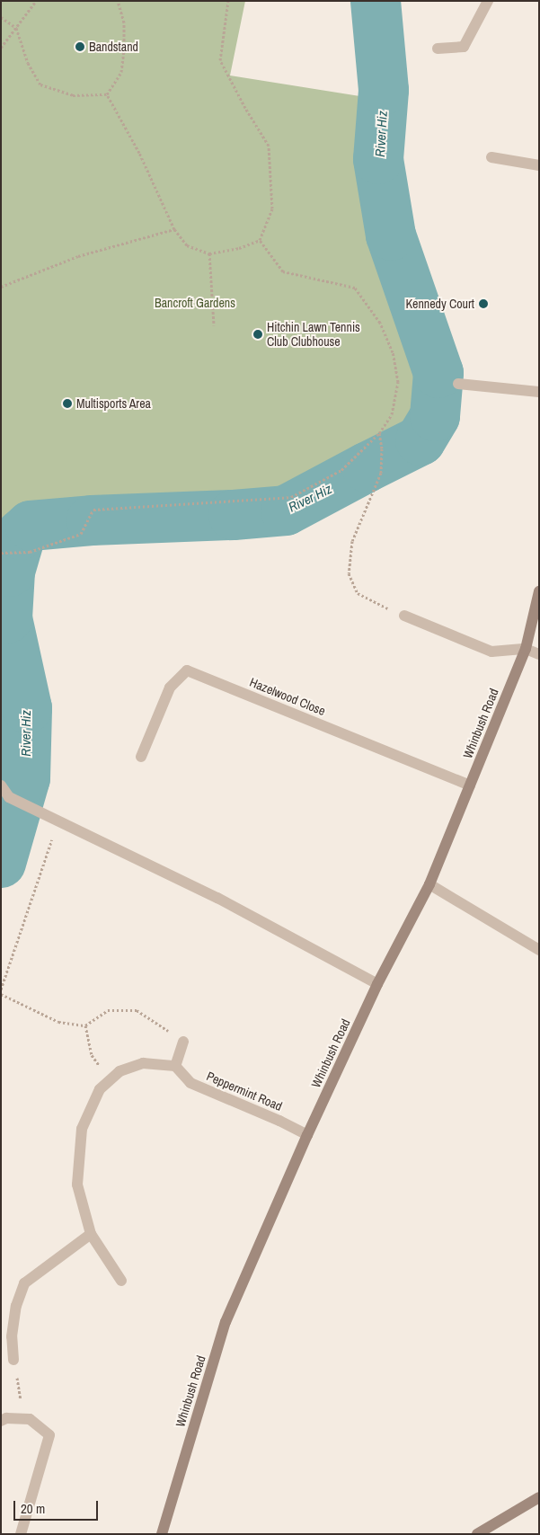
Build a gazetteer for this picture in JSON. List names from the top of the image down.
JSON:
{
  "streets": {
    "street": ["Hazelwood Close", "Whinbush Road", "Peppermint Road"]
  },
  "crossings": [
    ["Hazelwood Close", "Whinbush Road"],
    ["Whinbush Road", "Peppermint Road"]
  ],
  "water": ["River Hiz"],
  "parks": ["Bancroft Gardens"],
  "places": [
    "Bandstand",
    "Kennedy Court",
    "Hitchin Lawn Tennis Club Clubhouse",
    "Multisports Area"
  ],
  "scale_bar": "20 m"
}
